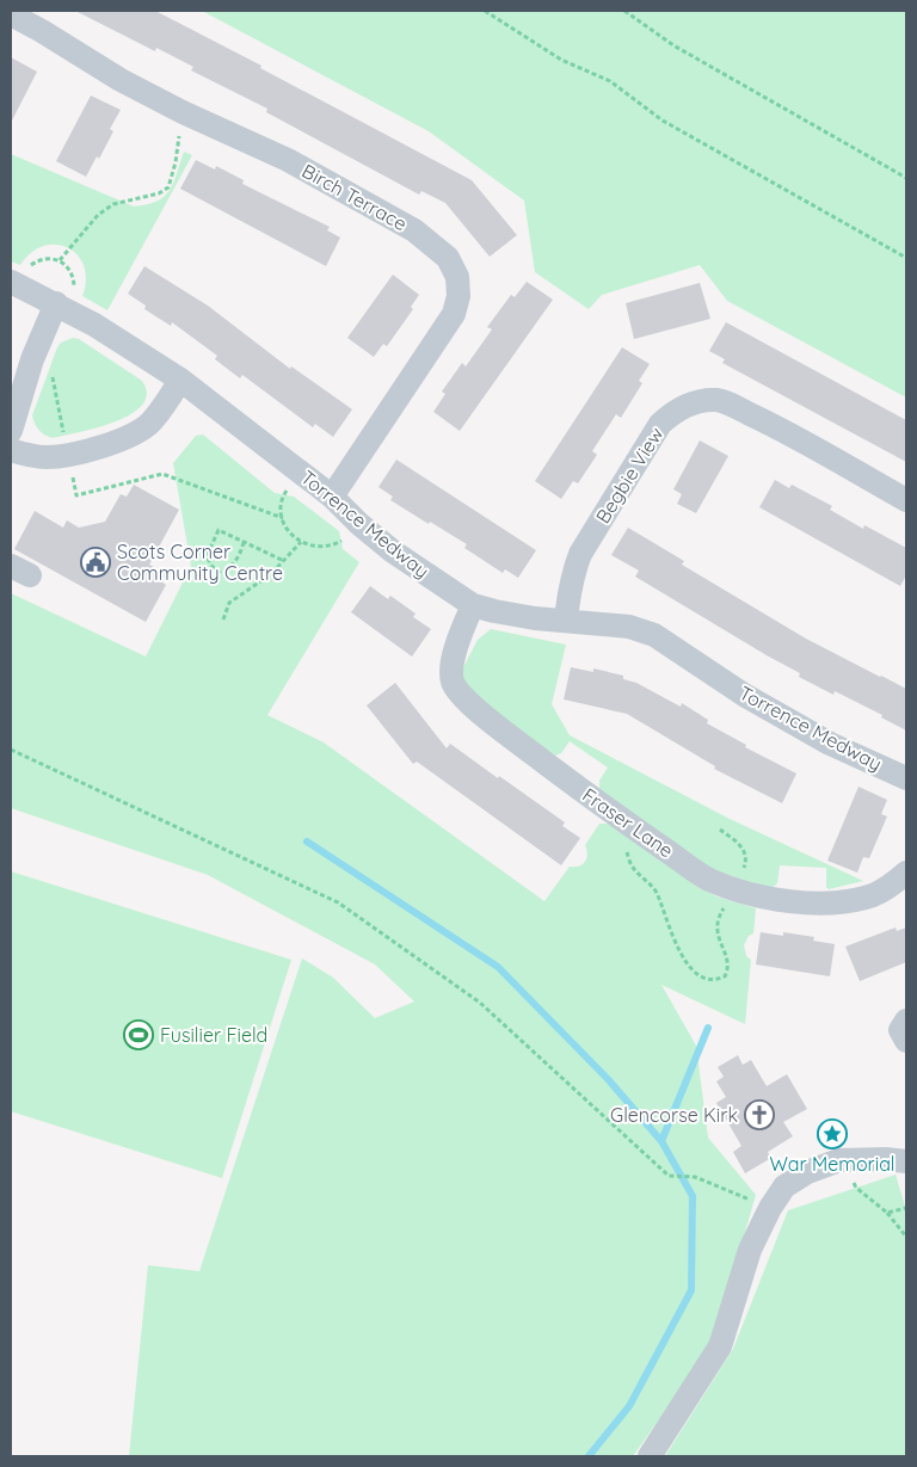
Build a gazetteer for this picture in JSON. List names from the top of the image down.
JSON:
{
  "streets": {
    "street": [
      "Birch Terrace",
      "Begbie View",
      "Torrence Medway",
      "Fraser Lane"
    ]
  },
  "crossings": [
    ["Birch Terrace", "Torrence Medway"],
    ["Begbie View", "Torrence Medway"],
    ["Torrence Medway", "Fraser Lane"]
  ],
  "places": {
    "public building": ["Scots Corner Community Centre"],
    "sports": ["Fusilier Field"],
    "church": ["Glencorse Kirk"],
    "place": ["War Memorial"]
  }
}
